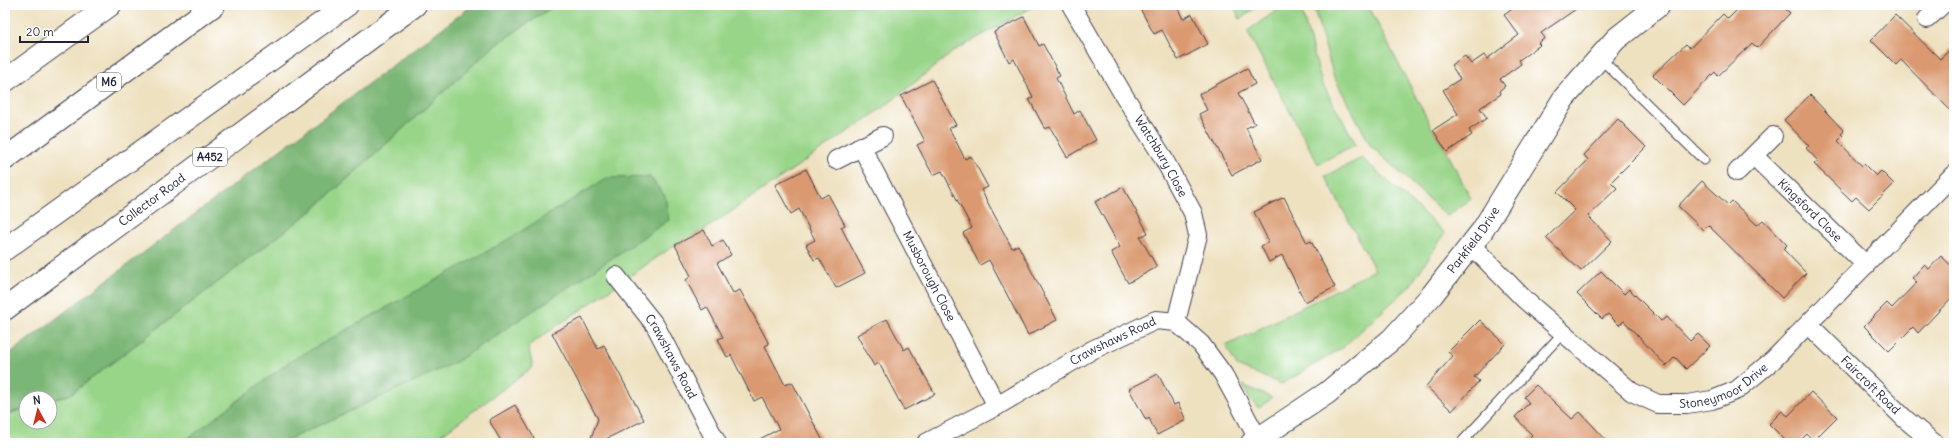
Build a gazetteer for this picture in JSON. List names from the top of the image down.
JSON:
{
  "streets": {
    "main road": [
      "M6",
      "A452",
      "Collector Road",
      "Parkfield Drive"
    ],
    "street": [
      "Watchbury Close",
      "Kingsford Close",
      "Musborough Close",
      "Crawshaws Road",
      "Stoneymoor Drive",
      "Faircroft Road"
    ]
  },
  "crossings": [
    ["Watchbury Close", "Crawshaws Road"],
    ["Kingsford Close", "Stoneymoor Drive"],
    ["Parkfield Drive", "Stoneymoor Drive"],
    ["Musborough Close", "Crawshaws Road"],
    ["Stoneymoor Drive", "Faircroft Road"]
  ],
  "scale_bar": "20 m",
  "north": "top"
}
